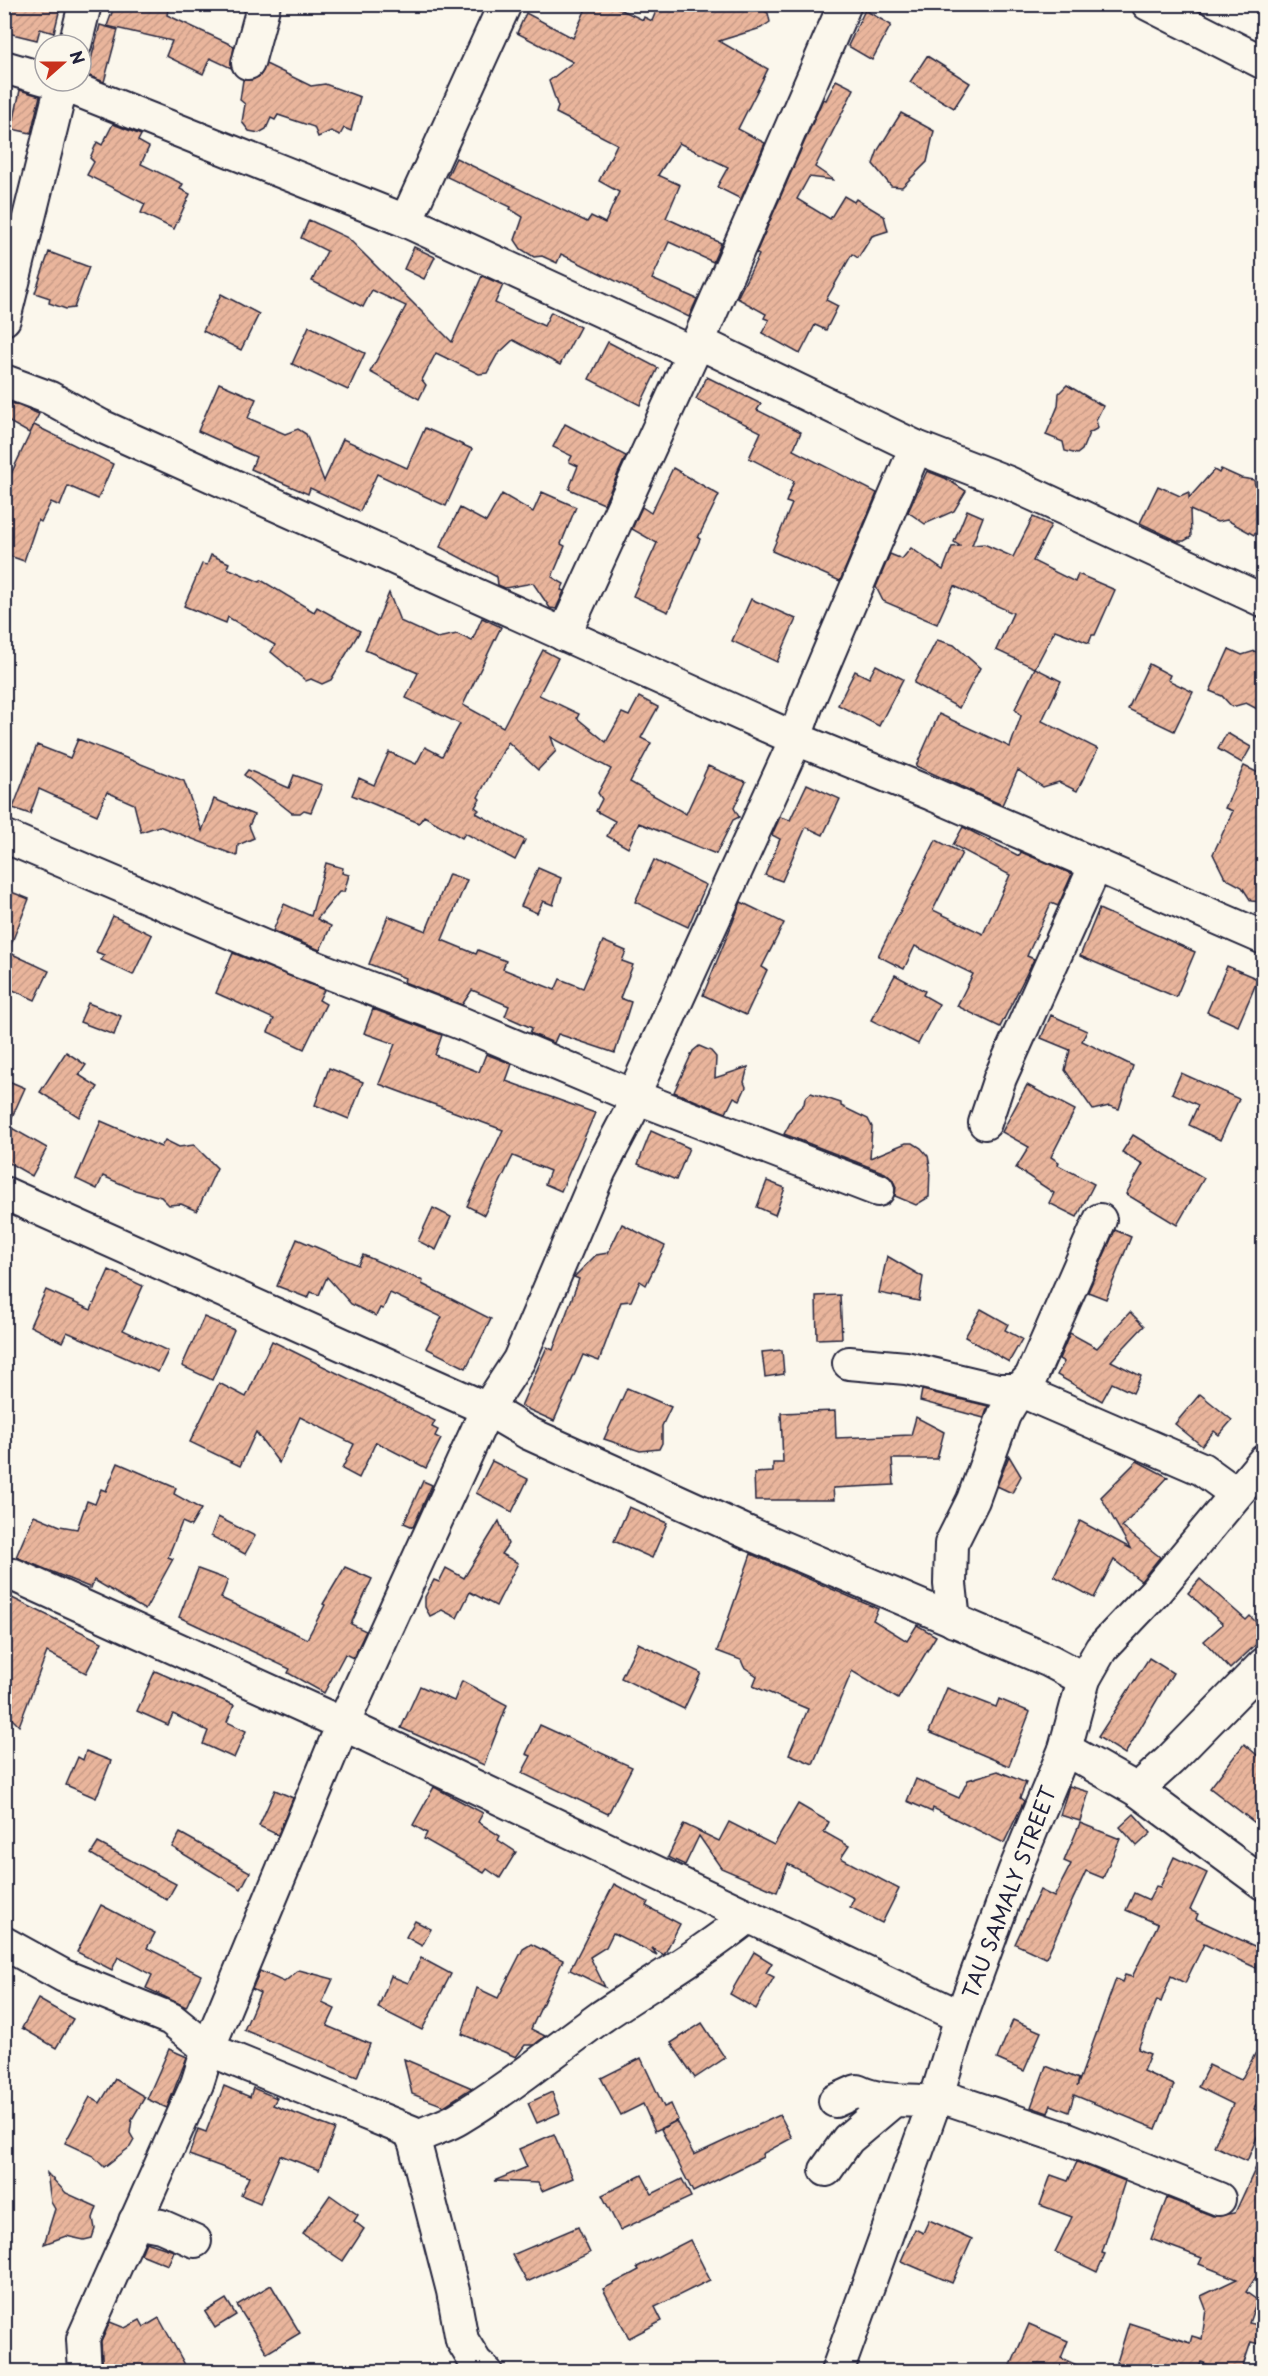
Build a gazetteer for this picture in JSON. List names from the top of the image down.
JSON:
{
  "streets": {
    "street": ["TAU SAMALY STREET"]
  },
  "north": "right"
}
